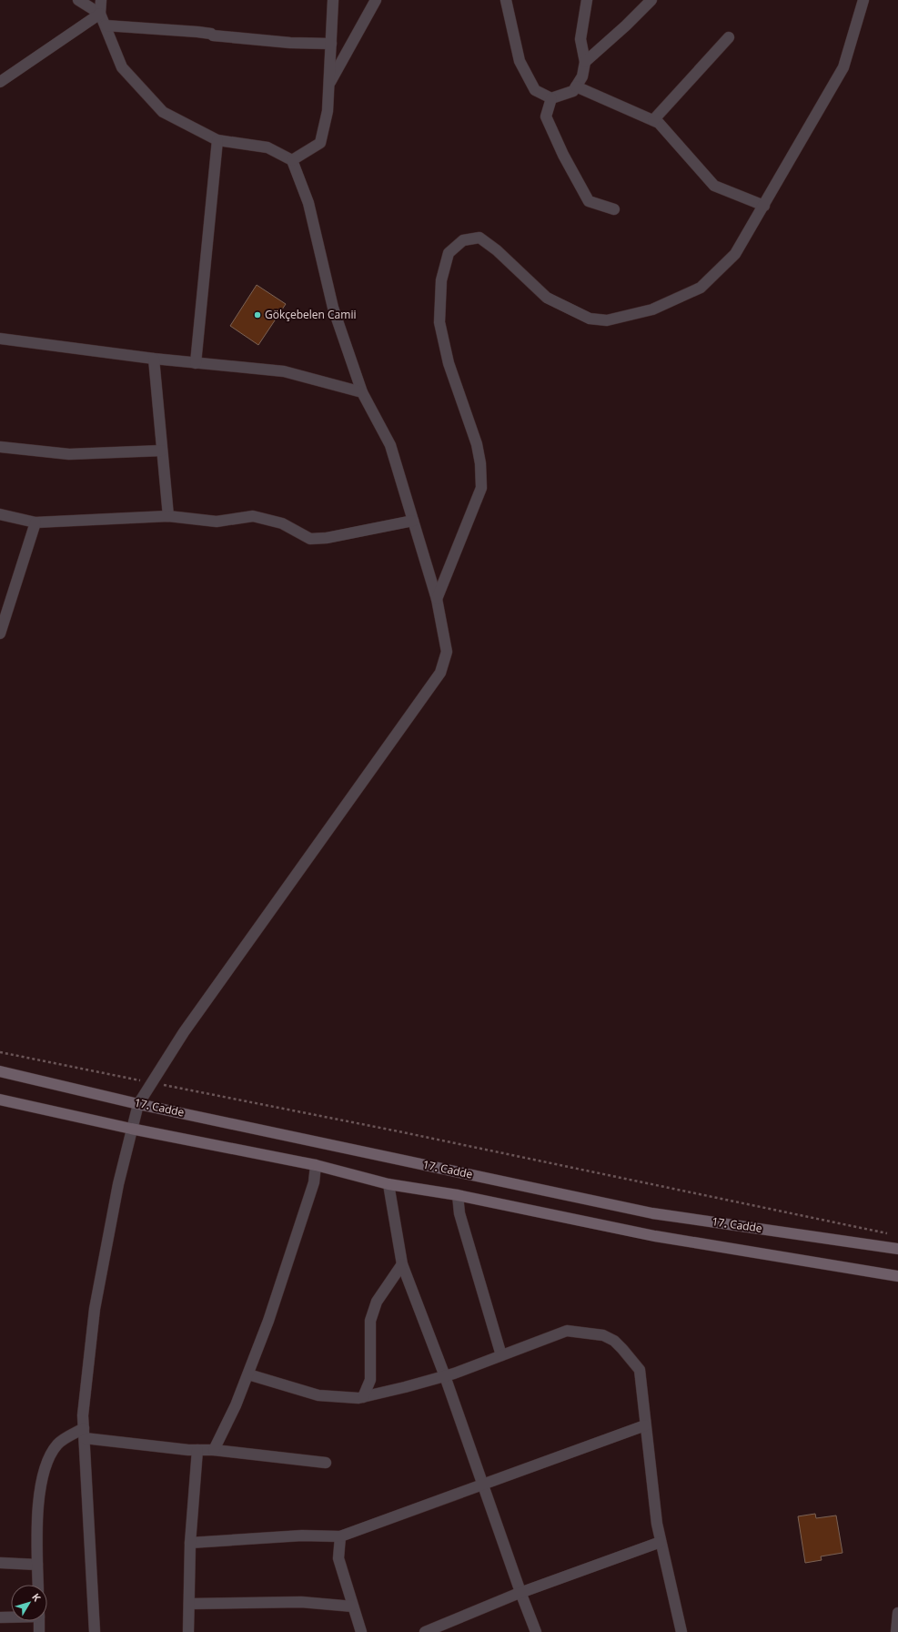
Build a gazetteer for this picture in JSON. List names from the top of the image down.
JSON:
{
  "streets": {
    "street": ["17. Cadde"]
  },
  "places": ["Gökçebelen Camii"],
  "north": "top right"
}
